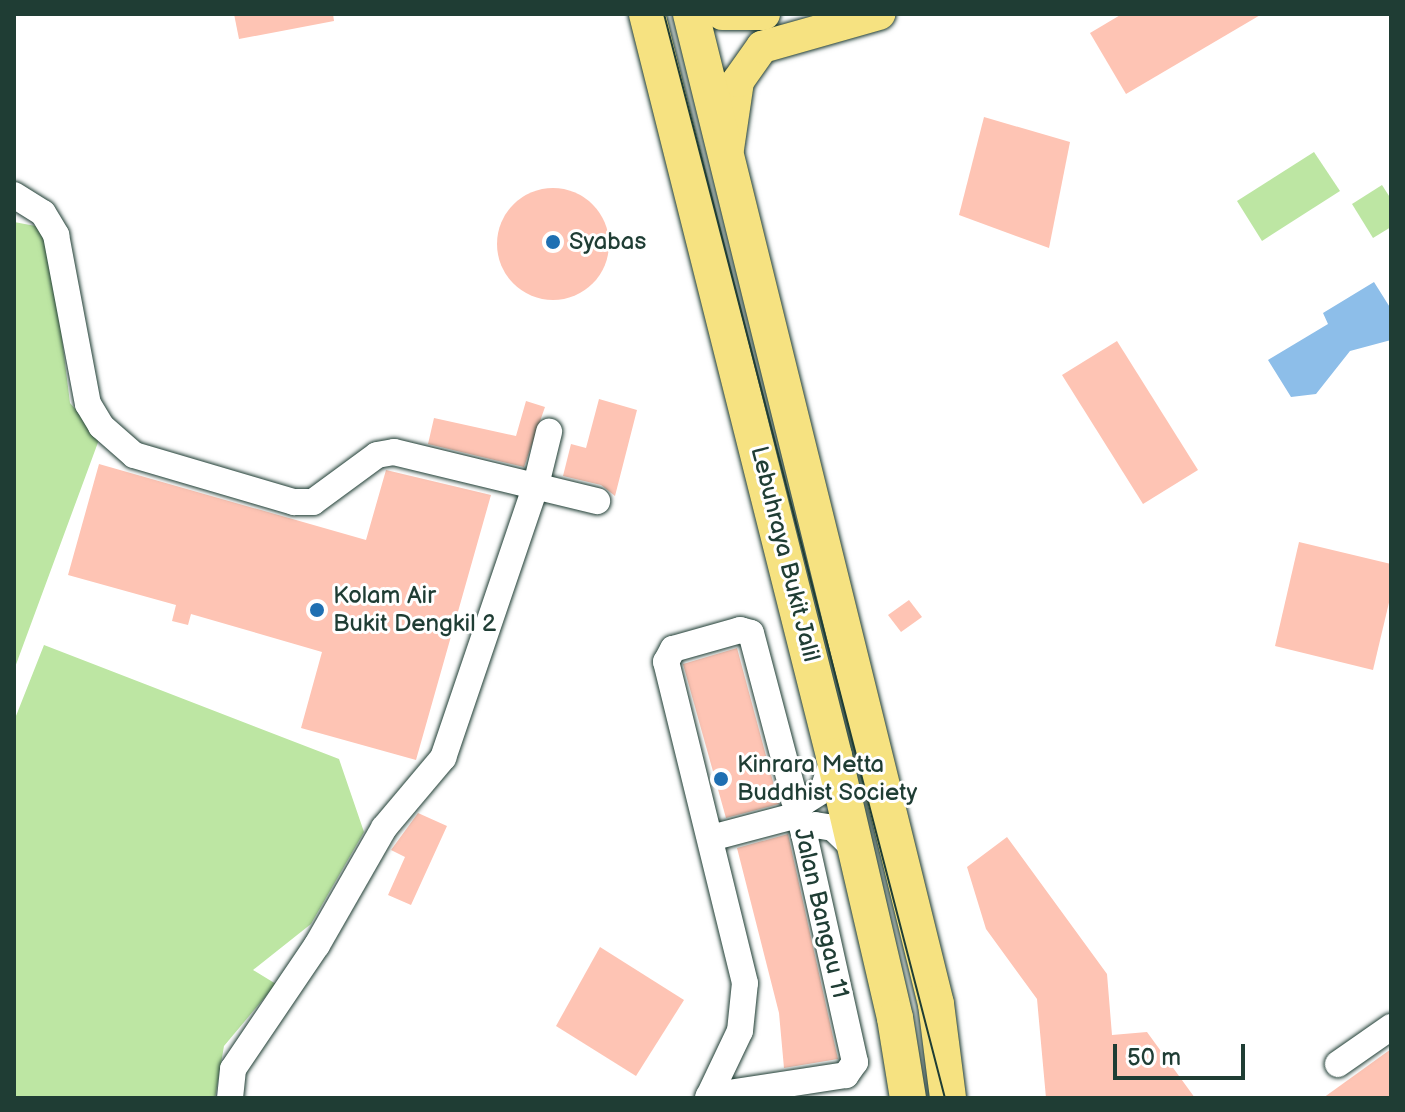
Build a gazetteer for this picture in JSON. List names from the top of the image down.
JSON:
{
  "streets": {
    "highway": ["Lebuhraya Bukit Jalil"],
    "street": ["Jalan Bangau 11"]
  },
  "places": ["Syabas", "Kolam Air Bukit Dengkil 2", "Kinrara Metta Buddhist Society"],
  "scale_bar": "50 m"
}
